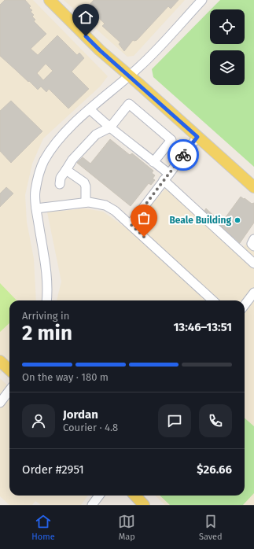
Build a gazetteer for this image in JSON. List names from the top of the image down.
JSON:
{
  "places": ["Beale Building"],
  "page": {
    "heading": ["2 min", "Arriving in", "13:46–13:51"],
    "panel": [
      "Jordan",
      "Courier · 4.8",
      "Order #2951",
      "$26.66"
    ],
    "bar": "On the way · 180 m",
    "tabs": ["Home", "Map", "Saved"]
  }
}
